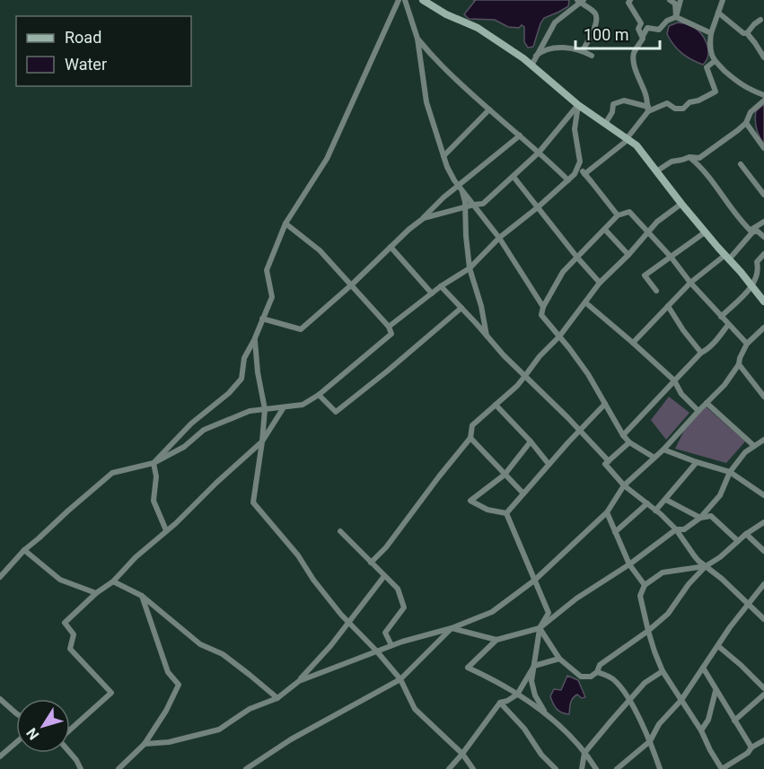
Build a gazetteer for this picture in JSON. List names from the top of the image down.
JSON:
{
  "legend": ["Road", "Water"],
  "scale_bar": "100 m",
  "north": "bottom left"
}
